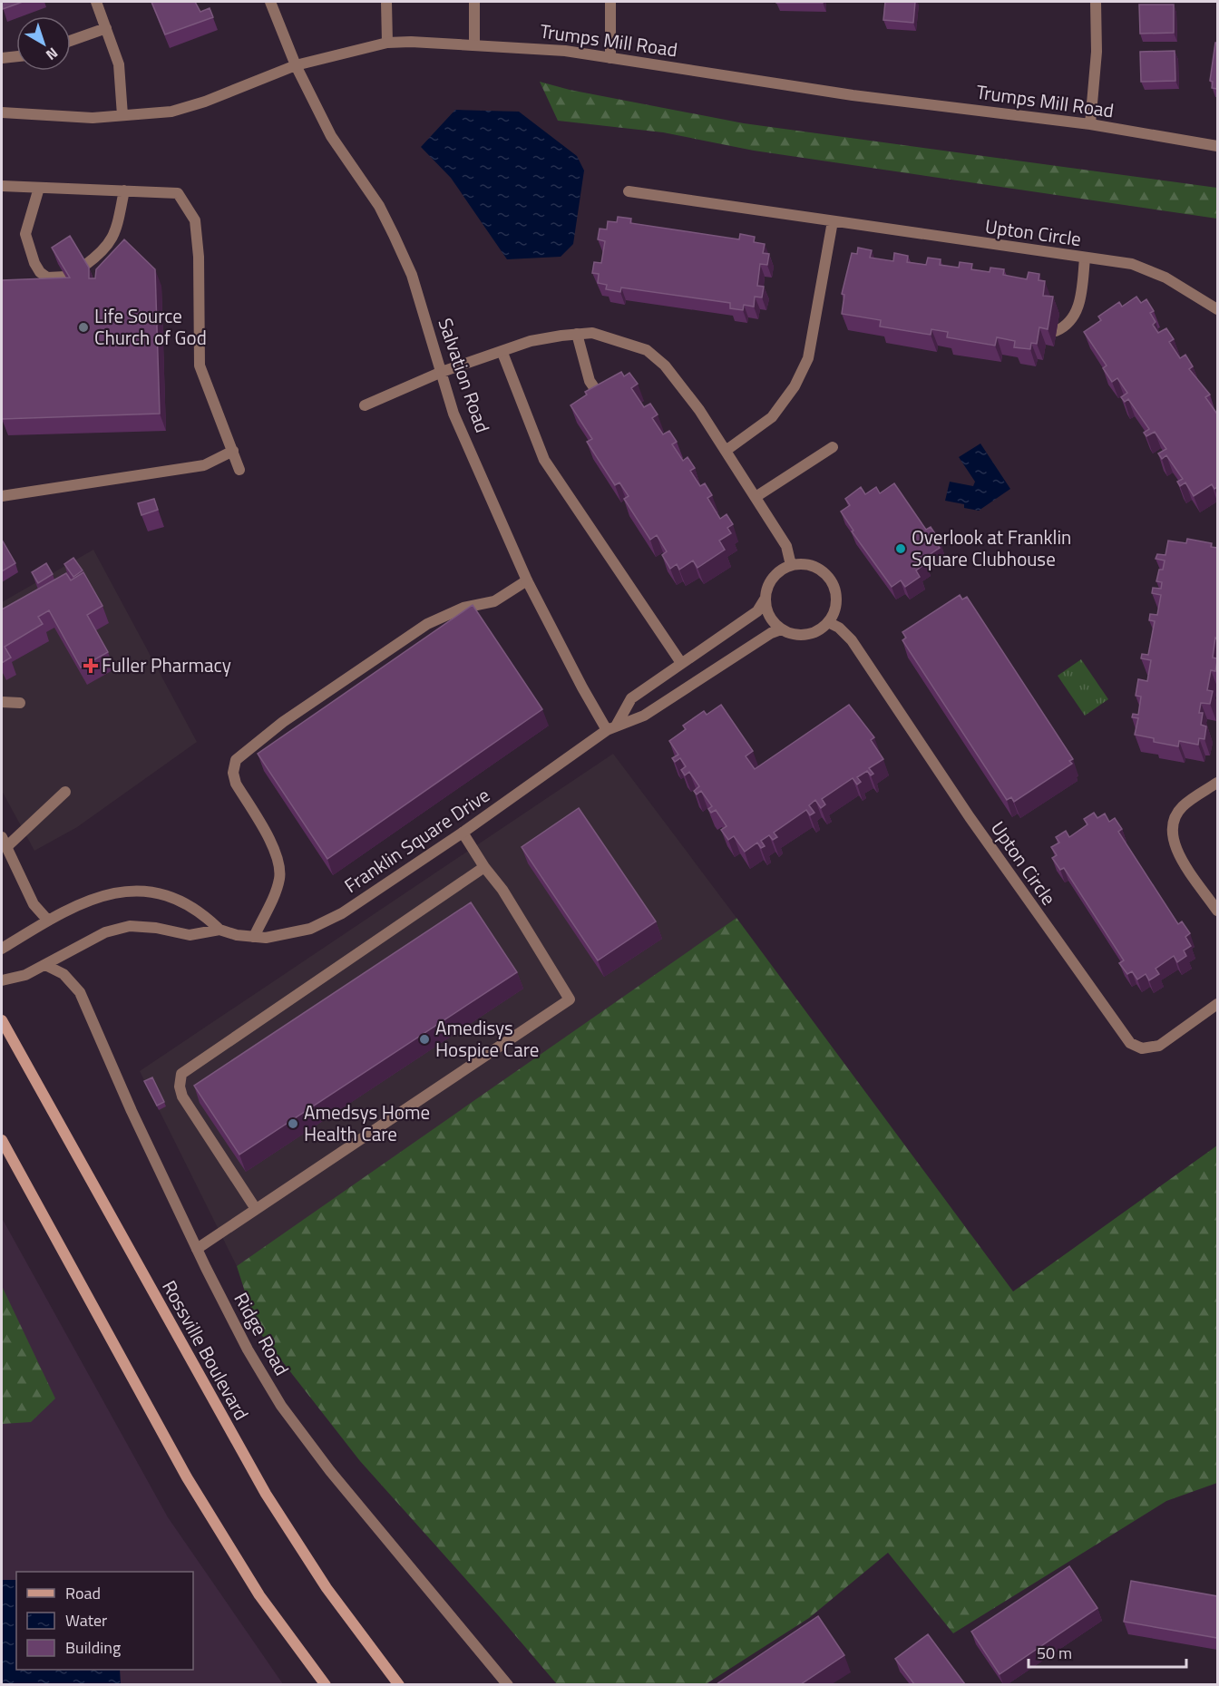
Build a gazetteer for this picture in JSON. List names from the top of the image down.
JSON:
{
  "streets": {
    "main road": ["Rossville Boulevard"],
    "street": [
      "Trumps Mill Road",
      "Upton Circle",
      "Salvation Road",
      "Franklin Square Drive",
      "Ridge Road"
    ]
  },
  "crossings": [
    ["Trumps Mill Road", "Salvation Road"],
    ["Upton Circle", "Franklin Square Drive"],
    ["Salvation Road", "Franklin Square Drive"],
    ["Franklin Square Drive", "Ridge Road"]
  ],
  "places": {
    "other": [
      "Life Source Church of God",
      "Overlook at Franklin Square Clubhouse",
      "Amedisys Hospice Care",
      "Amedsys Home Health Care"
    ],
    "health": ["Fuller Pharmacy"]
  },
  "legend": ["Road", "Water", "Building"],
  "scale_bar": "50 m",
  "north": "bottom right"
}
